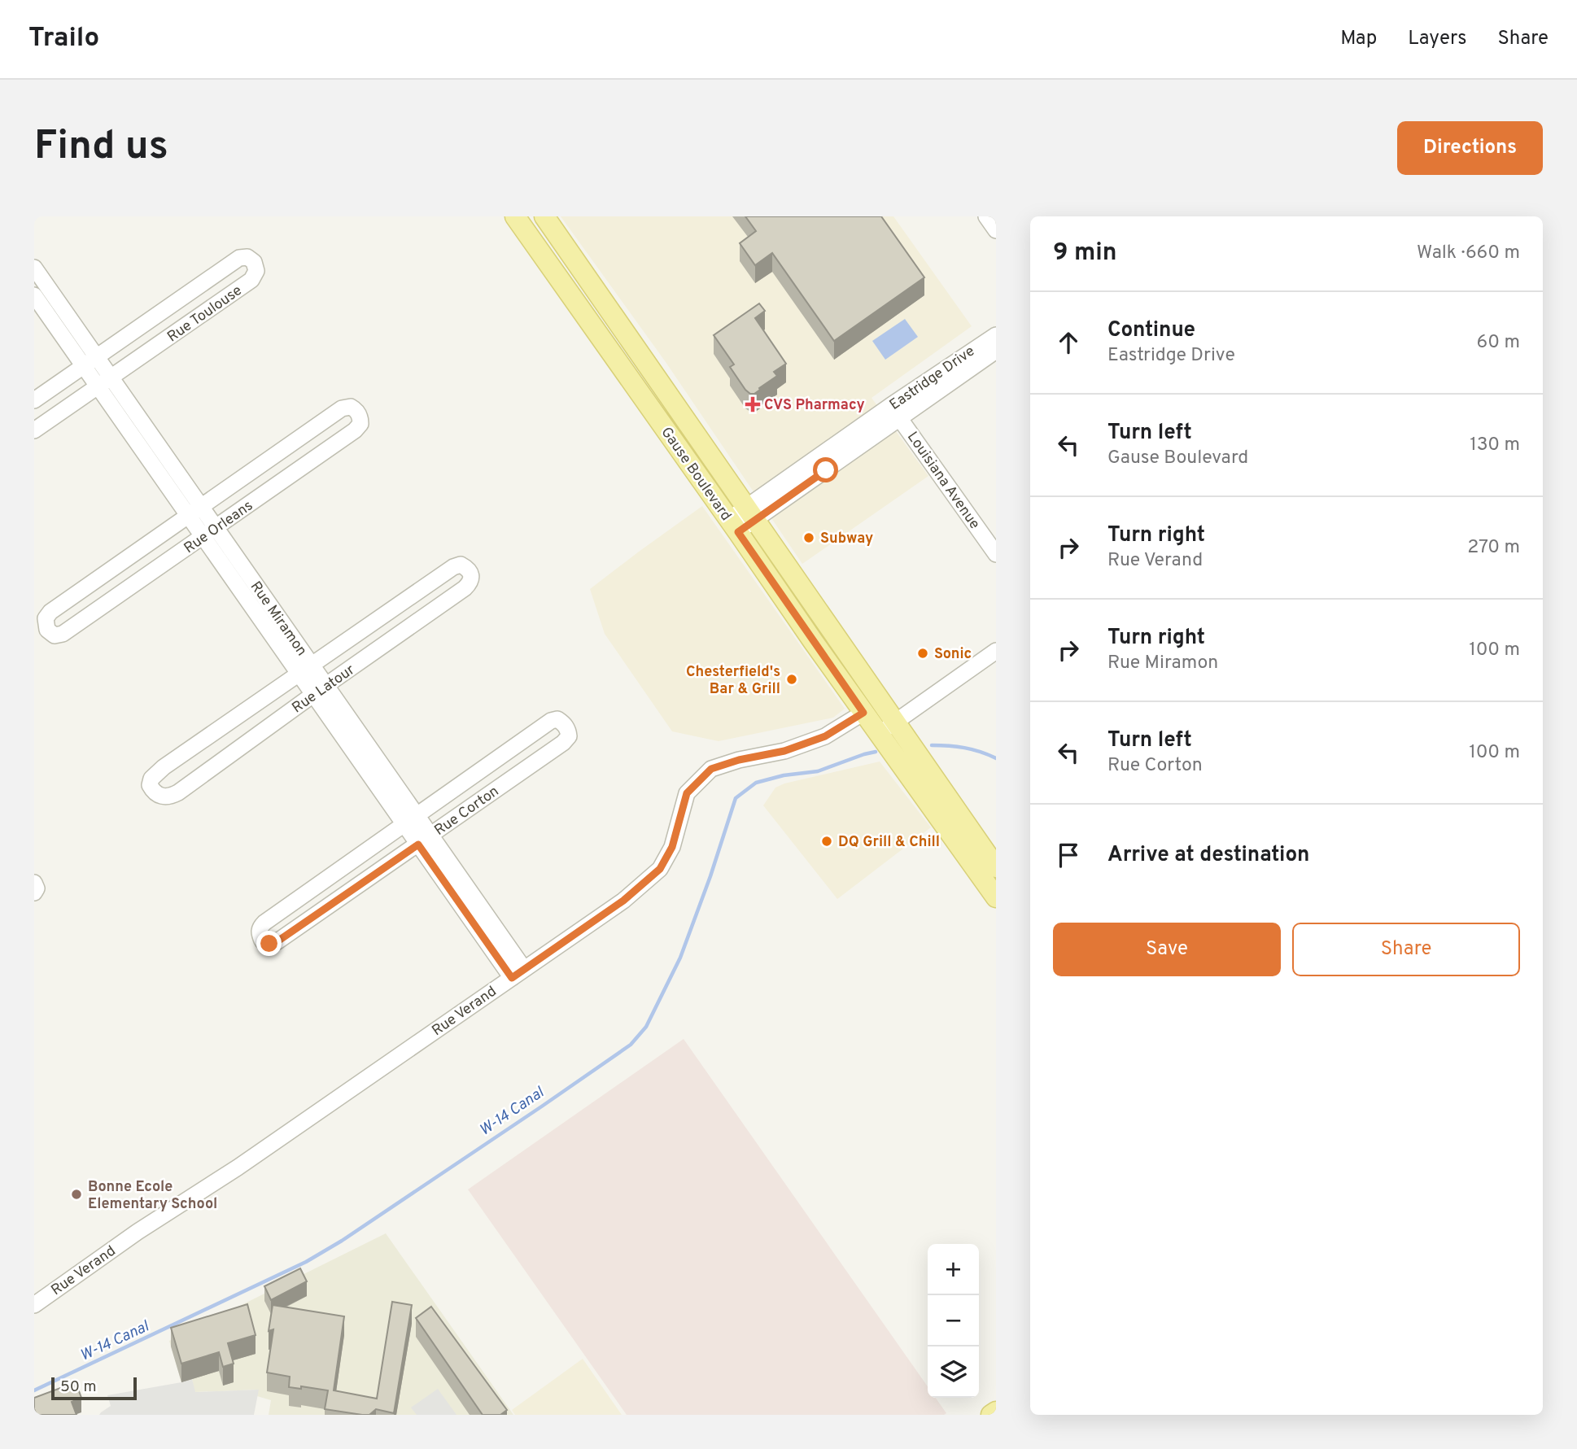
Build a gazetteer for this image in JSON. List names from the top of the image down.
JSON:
{
  "streets": {
    "main road": ["Gause Boulevard"],
    "street": [
      "Rue Toulouse",
      "Eastridge Drive",
      "Louisiana Avenue",
      "Rue Orleans",
      "Rue Miramon",
      "Rue Latour",
      "Rue Corton",
      "Rue Verand"
    ]
  },
  "crossings": [
    ["Rue Toulouse", "Rue Miramon"],
    ["Eastridge Drive", "Gause Boulevard"],
    ["Eastridge Drive", "Louisiana Avenue"],
    ["Gause Boulevard", "Rue Verand"],
    ["Rue Orleans", "Rue Miramon"],
    ["Rue Miramon", "Rue Latour"],
    ["Rue Miramon", "Rue Corton"],
    ["Rue Miramon", "Rue Verand"]
  ],
  "water": ["W-14 Canal"],
  "places": {
    "health": ["CVS Pharmacy"],
    "other": [
      "Subway",
      "Sonic",
      "Chesterfield's Bar & Grill",
      "DQ Grill & Chill",
      "Bonne Ecole Elementary School"
    ]
  },
  "scale_bar": "50 m",
  "page": {
    "header": "Trailo",
    "nav": ["Map", "Layers", "Share"],
    "buttons": [
      "Directions",
      ["Save", "Share"]
    ],
    "title": "Find us",
    "heading": ["9 min", "Walk · 660 m"],
    "list": [
      ["Continue", "Eastridge Drive", "60 m"],
      ["Turn left", "Gause Boulevard", "130 m"],
      ["Turn right", "Rue Verand", "270 m"],
      ["Turn right", "Rue Miramon", "100 m"],
      ["Turn left", "Rue Corton", "100 m"],
      "Arrive at destination"
    ],
    "map_buttons": ["+", "−"],
    "scale": "50 m"
  }
}
